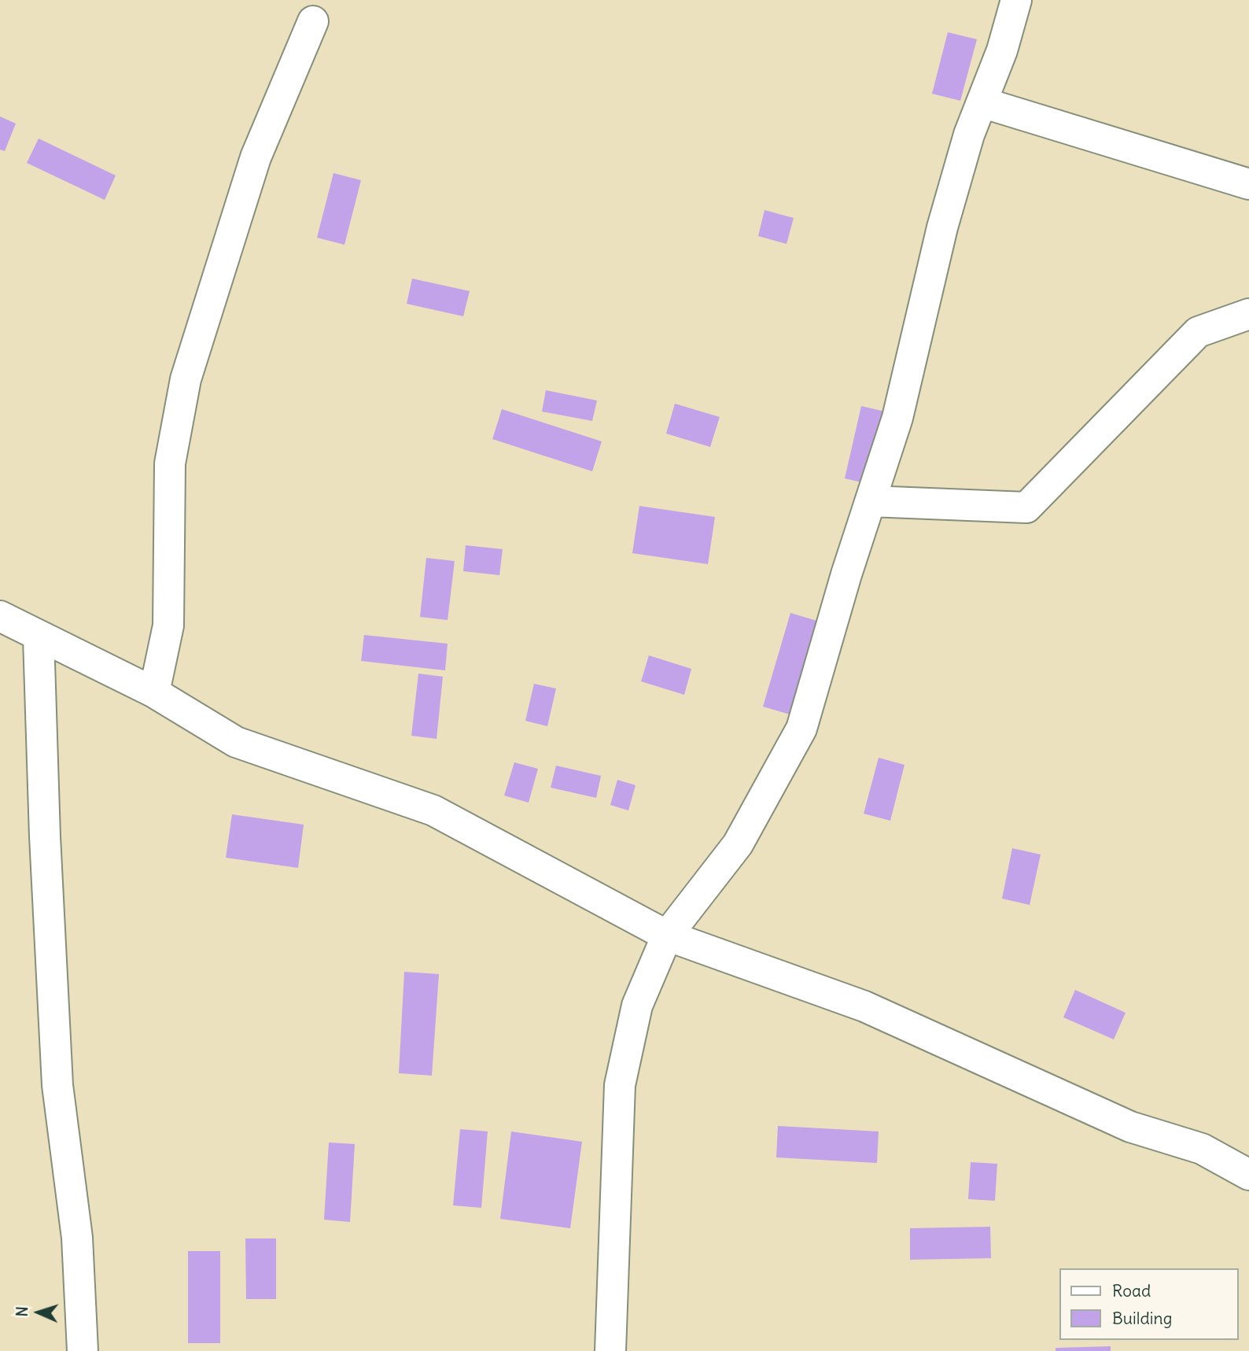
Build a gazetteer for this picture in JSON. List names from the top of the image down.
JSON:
{
  "legend": ["Road", "Building"],
  "north": "left"
}
